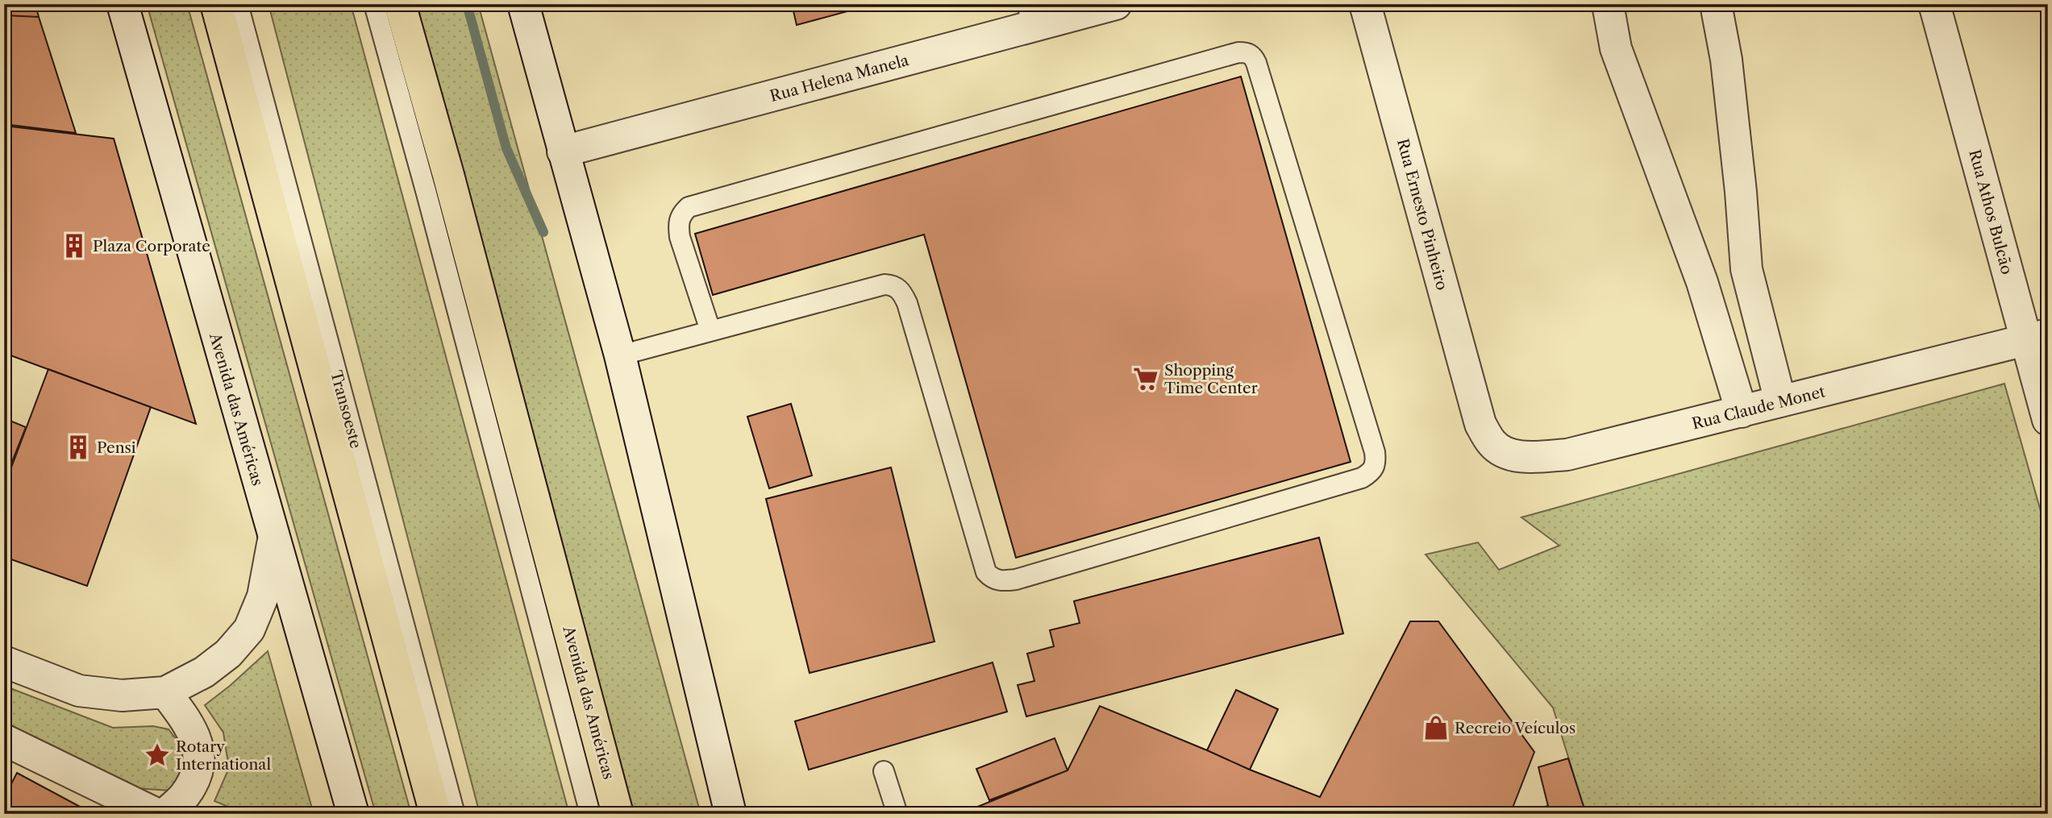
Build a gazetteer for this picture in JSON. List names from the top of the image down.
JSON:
{
  "streets": {
    "highway": ["Avenida das Américas"],
    "street": [
      "Rua Helena Manela",
      "Rua Athos Bulcão",
      "Rua Ernesto Pinheiro",
      "Rua Claude Monet"
    ],
    "lane": ["Transoeste"]
  },
  "crossings": [
    ["Rua Athos Bulcão", "Rua Claude Monet"],
    ["Rua Ernesto Pinheiro", "Rua Claude Monet"]
  ],
  "places": {
    "building": ["Plaza Corporate", "Pensi"],
    "supermarket": ["Shopping Time Center"],
    "shop": ["Recreio Veículos"],
    "place": ["Rotary International"]
  }
}
